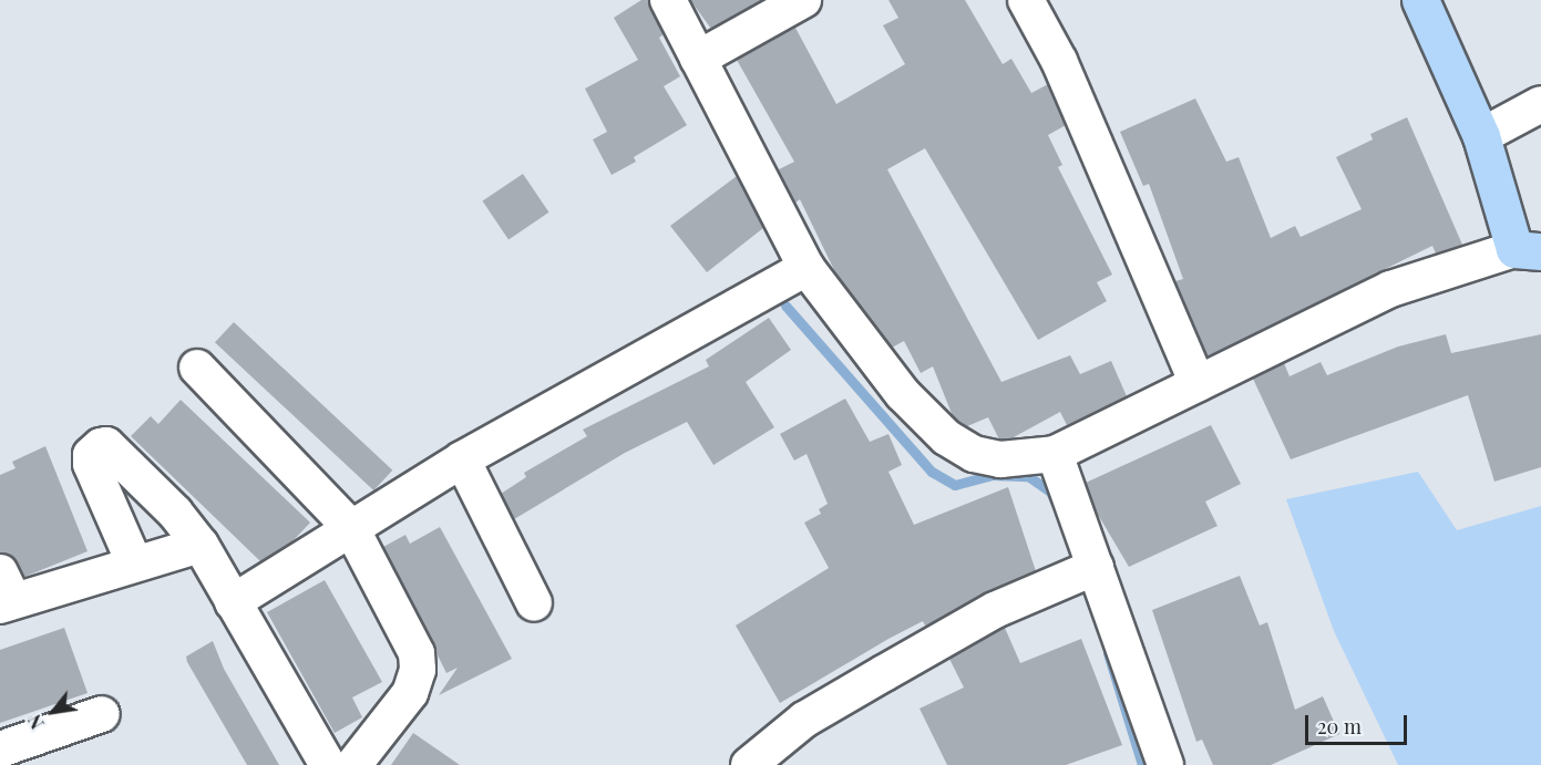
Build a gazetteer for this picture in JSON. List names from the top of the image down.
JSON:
{
  "scale_bar": "20 m",
  "north": "bottom left"
}
